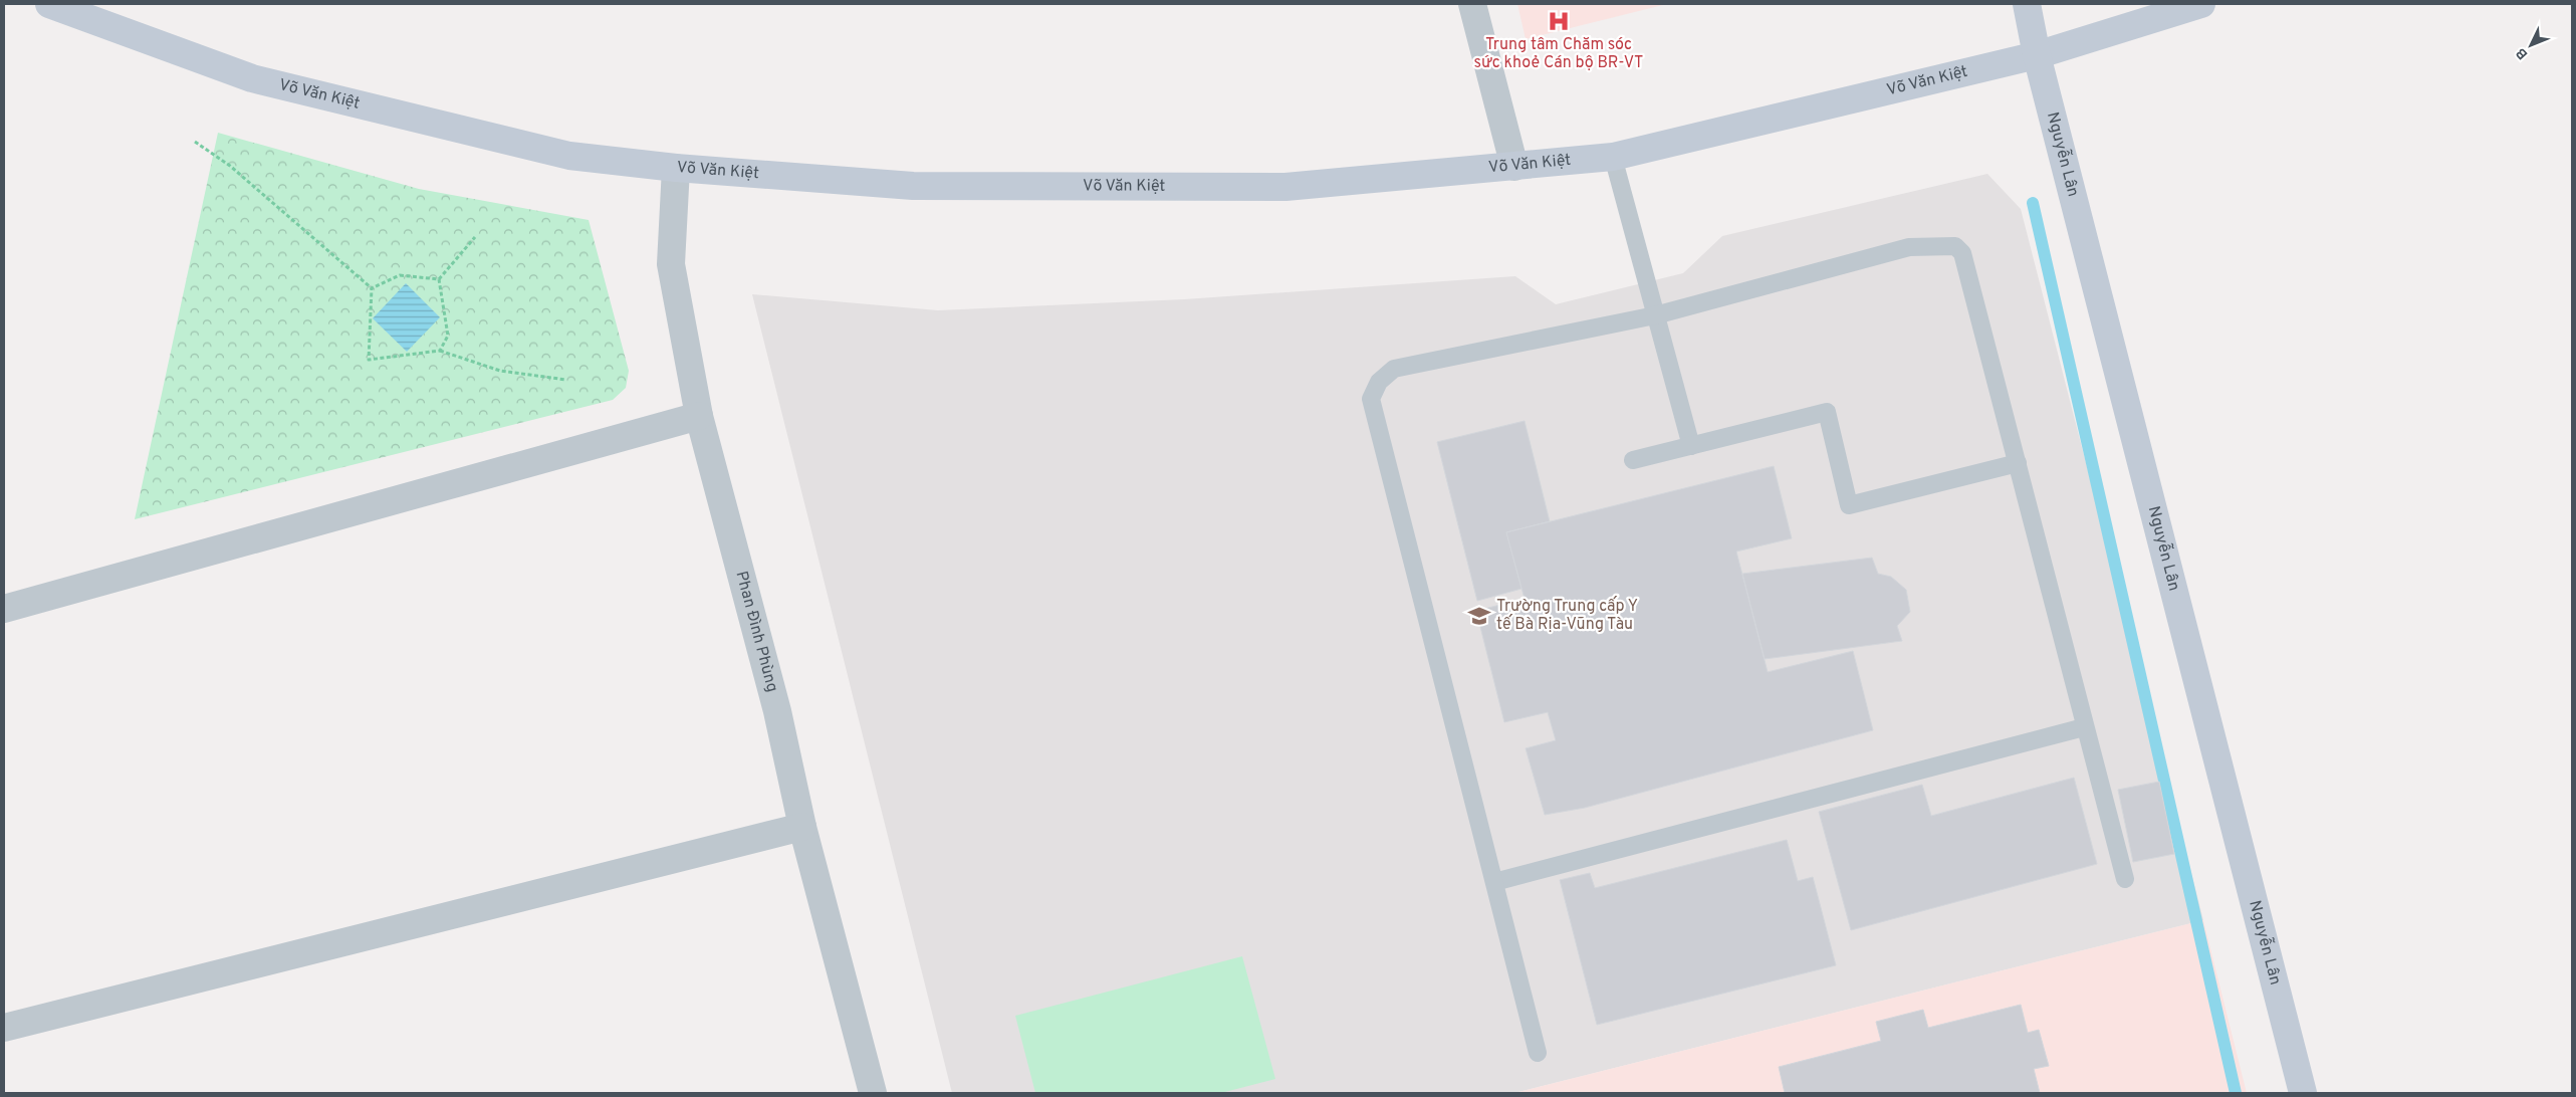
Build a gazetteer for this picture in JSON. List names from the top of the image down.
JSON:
{
  "streets": {
    "street": ["Võ Văn Kiệt", "Nguyễn Lân", "Phan Đình Phùng"]
  },
  "crossings": [
    ["Võ Văn Kiệt", "Nguyễn Lân"],
    ["Võ Văn Kiệt", "Phan Đình Phùng"]
  ],
  "places": {
    "hospital": ["Trung tâm Chăm sóc sức khoẻ Cán bộ BR-VT"],
    "school or university": ["Trường Trung cấp Y tế Bà Rịa-Vũng Tàu"]
  },
  "north": "bottom left"
}
